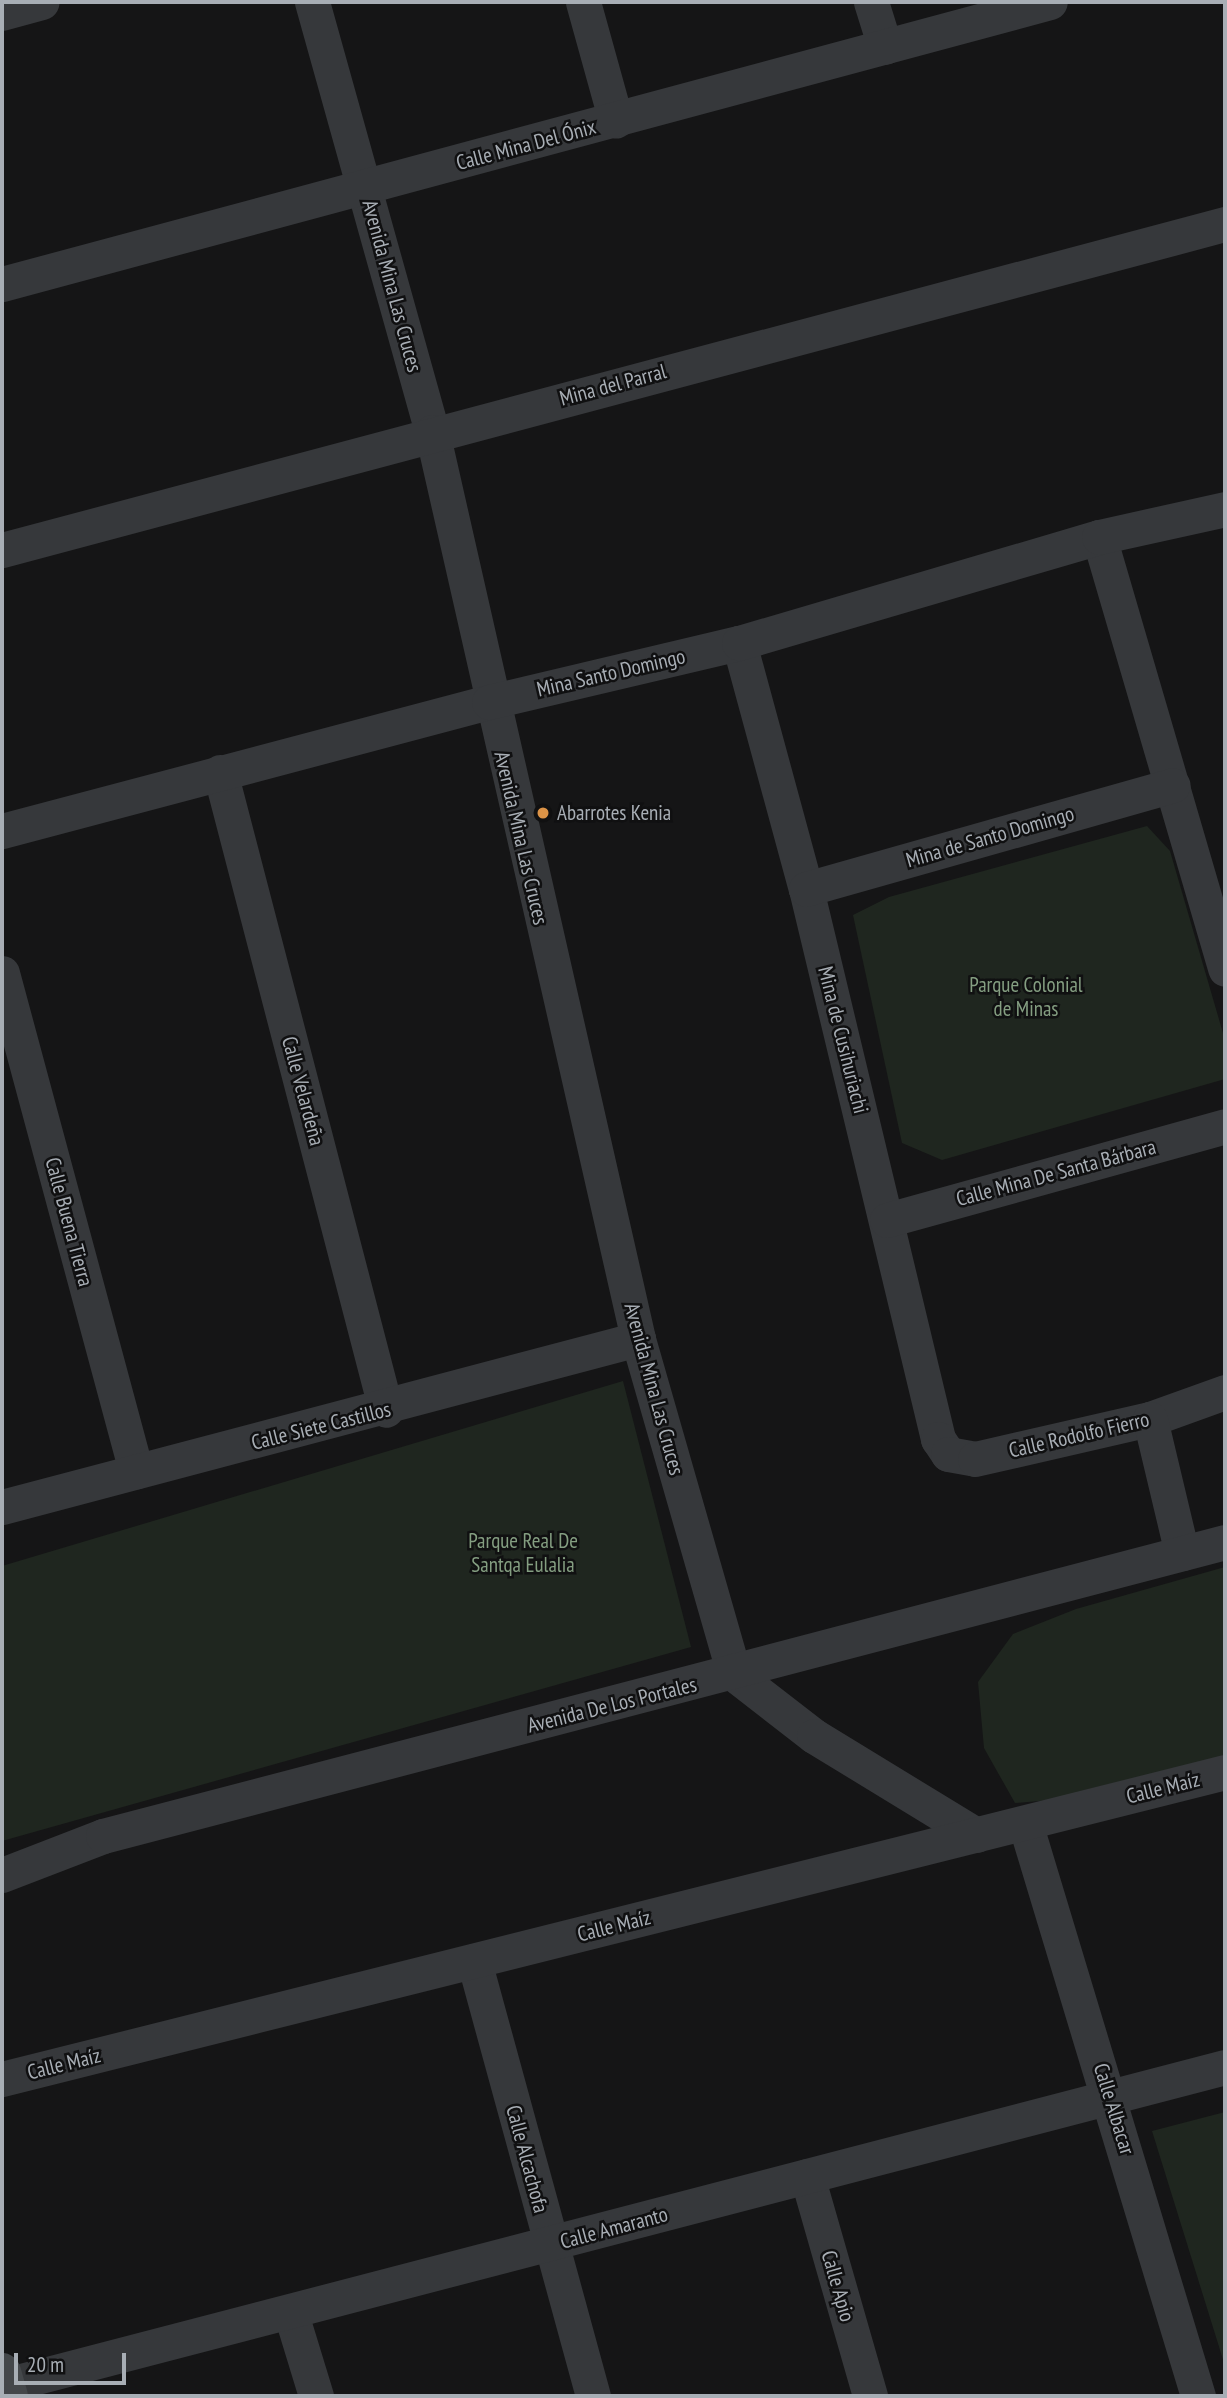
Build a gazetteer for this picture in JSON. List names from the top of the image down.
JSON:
{
  "streets": {
    "street": [
      "Calle Mina Del Ónix",
      "Avenida Mina Las Cruces",
      "Mina del Parral",
      "Mina Santo Domingo",
      "Mina de Santo Domingo",
      "Mina de Cusihuriachi",
      "Calle Velardeña",
      "Calle Mina De Santa Bárbara",
      "Calle Buena Tierra",
      "Calle Siete Castillos",
      "Calle Rodolfo Fierro",
      "Avenida De Los Portales",
      "Calle Maíz",
      "Calle Albacar",
      "Calle Alcachofa",
      "Calle Amaranto",
      "Calle Apio"
    ]
  },
  "crossings": [
    ["Calle Mina Del Ónix", "Avenida Mina Las Cruces"],
    ["Avenida Mina Las Cruces", "Mina del Parral"],
    ["Avenida Mina Las Cruces", "Mina Santo Domingo"],
    ["Avenida Mina Las Cruces", "Calle Siete Castillos"],
    ["Avenida Mina Las Cruces", "Avenida De Los Portales"],
    ["Mina Santo Domingo", "Mina de Cusihuriachi"],
    ["Mina Santo Domingo", "Calle Velardeña"],
    ["Mina de Santo Domingo", "Mina de Cusihuriachi"],
    ["Mina de Cusihuriachi", "Calle Mina De Santa Bárbara"],
    ["Mina de Cusihuriachi", "Calle Rodolfo Fierro"],
    ["Calle Velardeña", "Calle Siete Castillos"],
    ["Calle Buena Tierra", "Calle Siete Castillos"],
    ["Calle Maíz", "Calle Albacar"],
    ["Calle Maíz", "Calle Alcachofa"],
    ["Calle Albacar", "Calle Amaranto"],
    ["Calle Alcachofa", "Calle Amaranto"],
    ["Calle Amaranto", "Calle Apio"]
  ],
  "parks": ["Parque Colonial de Minas", "Parque Real De Santqa Eulalia"],
  "places": ["Abarrotes Kenia"],
  "scale_bar": "20 m"
}
